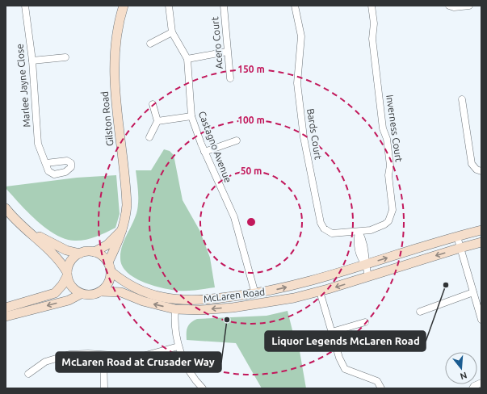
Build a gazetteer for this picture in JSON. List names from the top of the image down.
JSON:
{
  "streets": {
    "main road": ["Gilston Road", "McLaren Road"],
    "street": [
      "Acero Court",
      "Marlee Jayne Close",
      "Inverness Court",
      "Bards Court",
      "Castagno Avenue"
    ]
  },
  "crossings": [
    ["Gilston Road", "McLaren Road"],
    ["Inverness Court", "Bards Court"],
    ["Castagno Avenue", "McLaren Road"]
  ],
  "places": ["Liquor Legends McLaren Road", "McLaren Road at Crusader Way"],
  "north": "bottom",
  "rings": ["150 m", "100 m", "50 m"]
}
